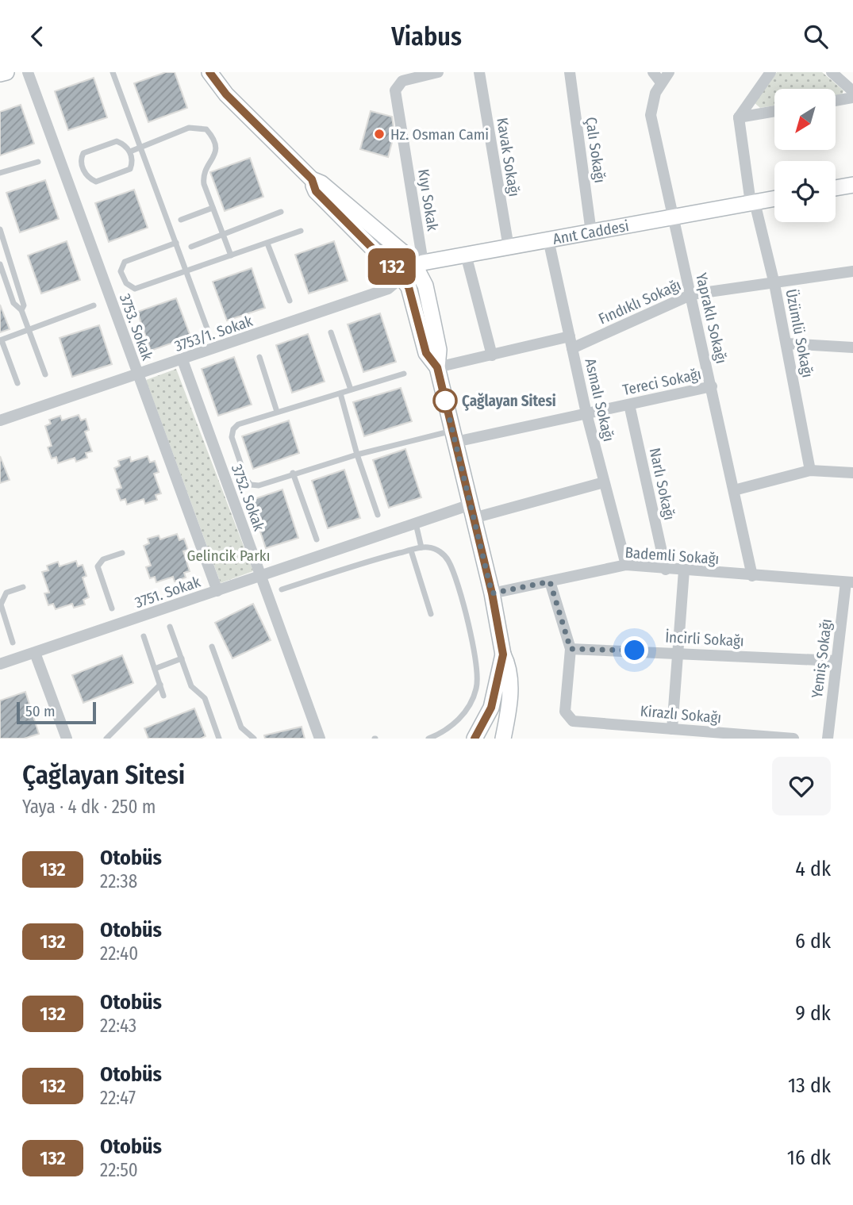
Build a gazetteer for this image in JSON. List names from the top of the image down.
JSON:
{
  "streets": {
    "main road": ["Anıt Caddesi"],
    "street": [
      "Çalı Sokağı",
      "Kavak Sokağı",
      "Kıyı Sokak",
      "Fındıklı Sokağı",
      "Yapraklı Sokağı",
      "3753. Sokak",
      "3753/1. Sokak",
      "Üzümlü Sokağı",
      "Tereci Sokağı",
      "Asmalı Sokağı",
      "Narlı Sokağı",
      "3752. Sokak",
      "Bademli Sokağı",
      "3751. Sokak",
      "İncirli Sokağı",
      "Yemiş Sokağı",
      "Kirazlı Sokağı"
    ]
  },
  "crossings": [
    ["Çalı Sokağı", "Anıt Caddesi"],
    ["Kavak Sokağı", "Anıt Caddesi"],
    ["Kıyı Sokak", "Anıt Caddesi"],
    ["Anıt Caddesi", "Yapraklı Sokağı"],
    ["Anıt Caddesi", "3753/1. Sokak"],
    ["Anıt Caddesi", "Üzümlü Sokağı"],
    ["Anıt Caddesi", "Asmalı Sokağı"],
    ["Fındıklı Sokağı", "Yapraklı Sokağı"],
    ["Fındıklı Sokağı", "Üzümlü Sokağı"],
    ["Fındıklı Sokağı", "Asmalı Sokağı"],
    ["Yapraklı Sokağı", "Tereci Sokağı"],
    ["Yapraklı Sokağı", "Bademli Sokağı"],
    ["3753. Sokak", "3753/1. Sokak"],
    ["3753. Sokak", "3751. Sokak"],
    ["3753/1. Sokak", "3752. Sokak"],
    ["Tereci Sokağı", "Asmalı Sokağı"],
    ["Tereci Sokağı", "Narlı Sokağı"],
    ["Asmalı Sokağı", "Bademli Sokağı"],
    ["Asmalı Sokağı", "3751. Sokak"],
    ["Narlı Sokağı", "Bademli Sokağı"],
    ["3752. Sokak", "3751. Sokak"],
    ["Bademli Sokağı", "Yemiş Sokağı"],
    ["İncirli Sokağı", "Yemiş Sokağı"],
    ["İncirli Sokağı", "Kirazlı Sokağı"]
  ],
  "parks": ["Gelincik Parkı"],
  "places": ["Hz. Osman Cami", "Çağlayan Sitesi"],
  "lines": ["bus line 132"],
  "scale_bar": "50 m",
  "north": "bottom left",
  "page": {
    "header": "Viabus",
    "on_map": "132",
    "scale": "50 m",
    "heading": ["Çağlayan Sitesi", "Yaya · 4 dk · 250 m"],
    "list": [
      {
        "mark": "132",
        "name": "Otobüs",
        "note": "22:38",
        "value": "4 dk"
      },
      {
        "mark": "132",
        "name": "Otobüs",
        "note": "22:40",
        "value": "6 dk"
      },
      {
        "mark": "132",
        "name": "Otobüs",
        "note": "22:43",
        "value": "9 dk"
      },
      {
        "mark": "132",
        "name": "Otobüs",
        "note": "22:47",
        "value": "13 dk"
      },
      {
        "mark": "132",
        "name": "Otobüs",
        "note": "22:50",
        "value": "16 dk"
      }
    ]
  }
}
